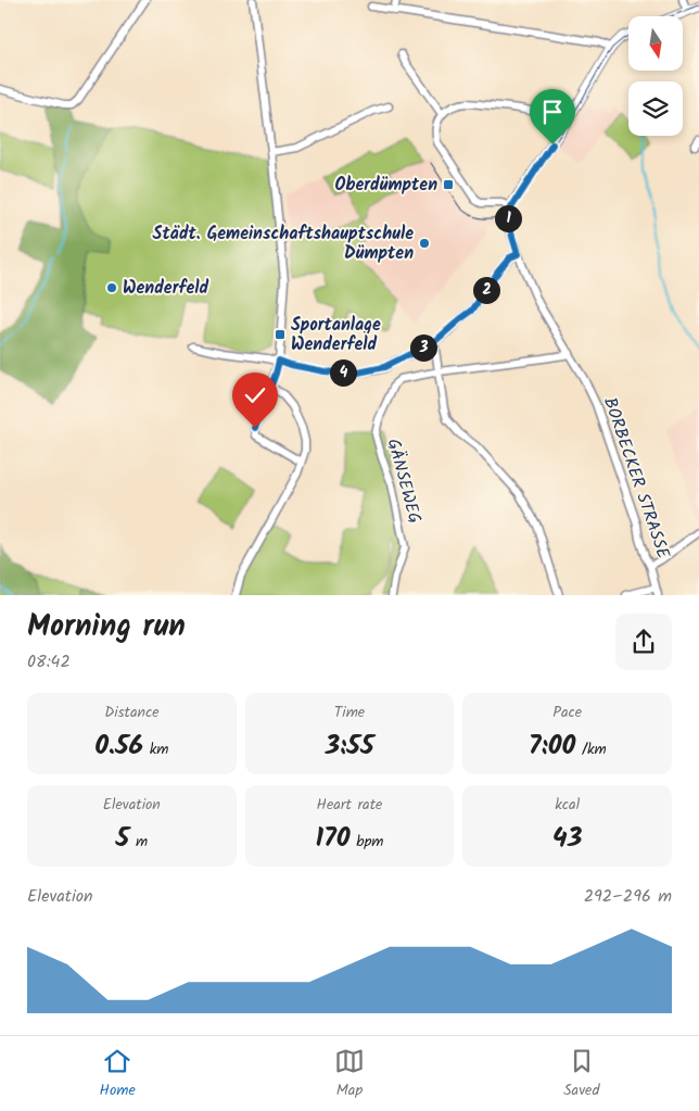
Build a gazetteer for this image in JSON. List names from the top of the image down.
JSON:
{
  "streets": {
    "street": ["BORBECKER STRASSE", "GÄNSEWEG"]
  },
  "places": {
    "transit": ["Oberdümpten", "Sportanlage Wenderfeld"],
    "other": ["Städt. Gemeinschaftshauptschule Dümpten", "Wenderfeld"]
  },
  "north": "bottom",
  "page": {
    "pins": [
      "1",
      "2",
      "3",
      "4"
    ],
    "heading": ["Morning run", "08:42"],
    "stats": [
      ["Distance", "0.56 km"],
      ["Time", "3:55"],
      ["Pace", "7:00 /km"],
      ["Elevation", "5 m"],
      ["Heart rate", "170 bpm"],
      ["kcal", "43"]
    ],
    "chart": ["Elevation", "292–296 m"],
    "tabs": ["Home", "Map", "Saved"]
  }
}
